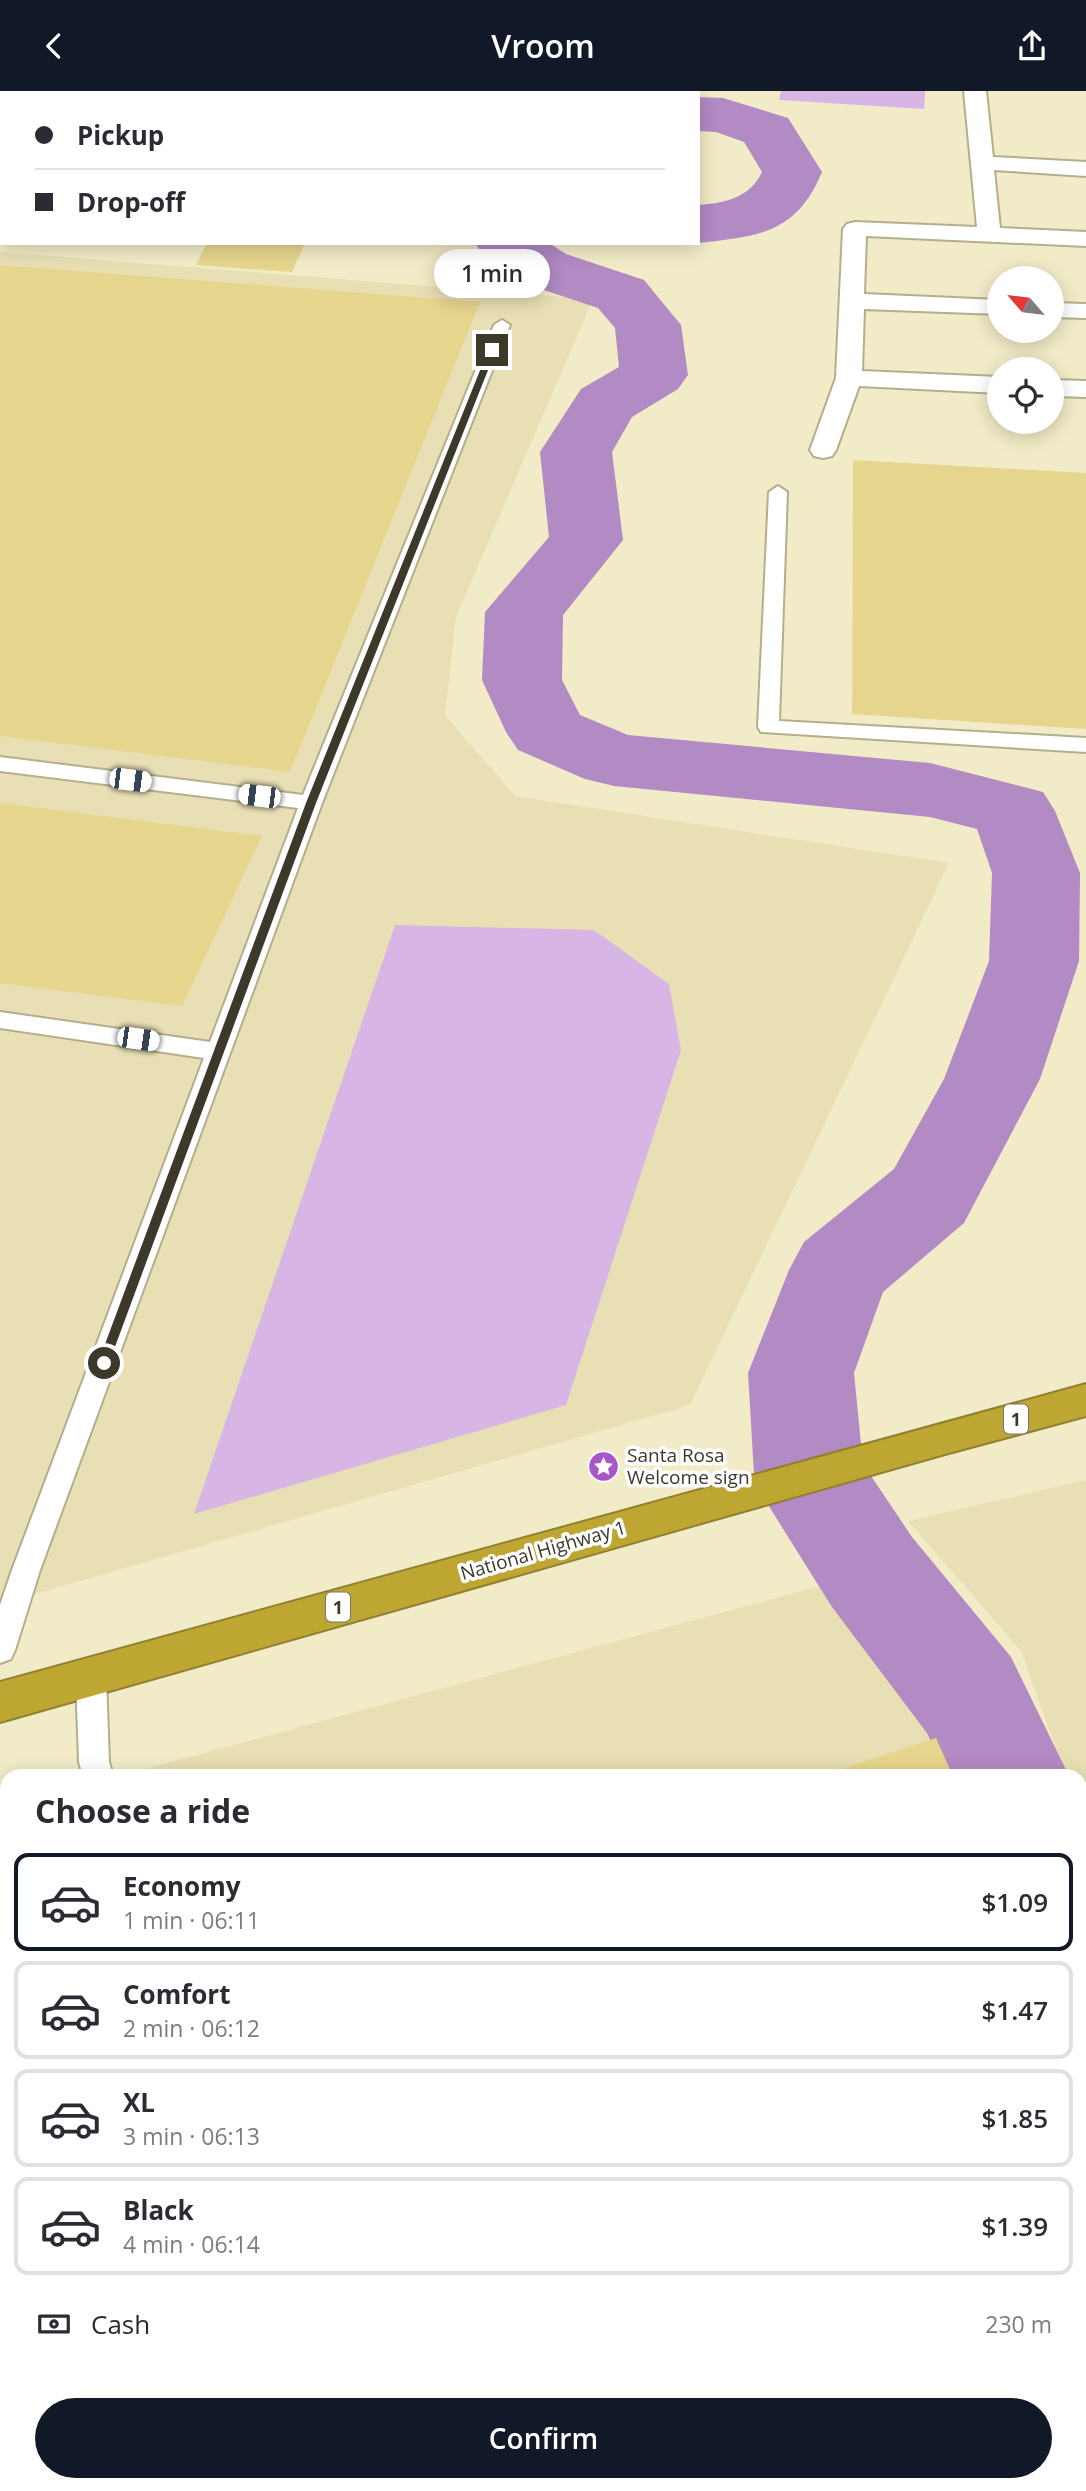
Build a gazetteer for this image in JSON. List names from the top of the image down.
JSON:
{
  "streets": {
    "highway": ["1", "National Highway 1"]
  },
  "places": {
    "place": ["Santa Rosa Welcome sign"]
  },
  "north": "top left",
  "page": {
    "header": "Vroom",
    "banner": ["Pickup", "Drop-off"],
    "bubble": "1 min",
    "heading": "Choose a ride",
    "list": [
      {
        "name": "Economy",
        "note": "1 min · 06:11",
        "value": "$1.09"
      },
      {
        "name": "Comfort",
        "note": "2 min · 06:12",
        "value": "$1.47"
      },
      {
        "name": "XL",
        "note": "3 min · 06:13",
        "value": "$1.85"
      },
      {
        "name": "Black",
        "note": "4 min · 06:14",
        "value": "$1.39"
      }
    ],
    "pay": ["Cash", "230 m"],
    "buttons": "Confirm"
  }
}
